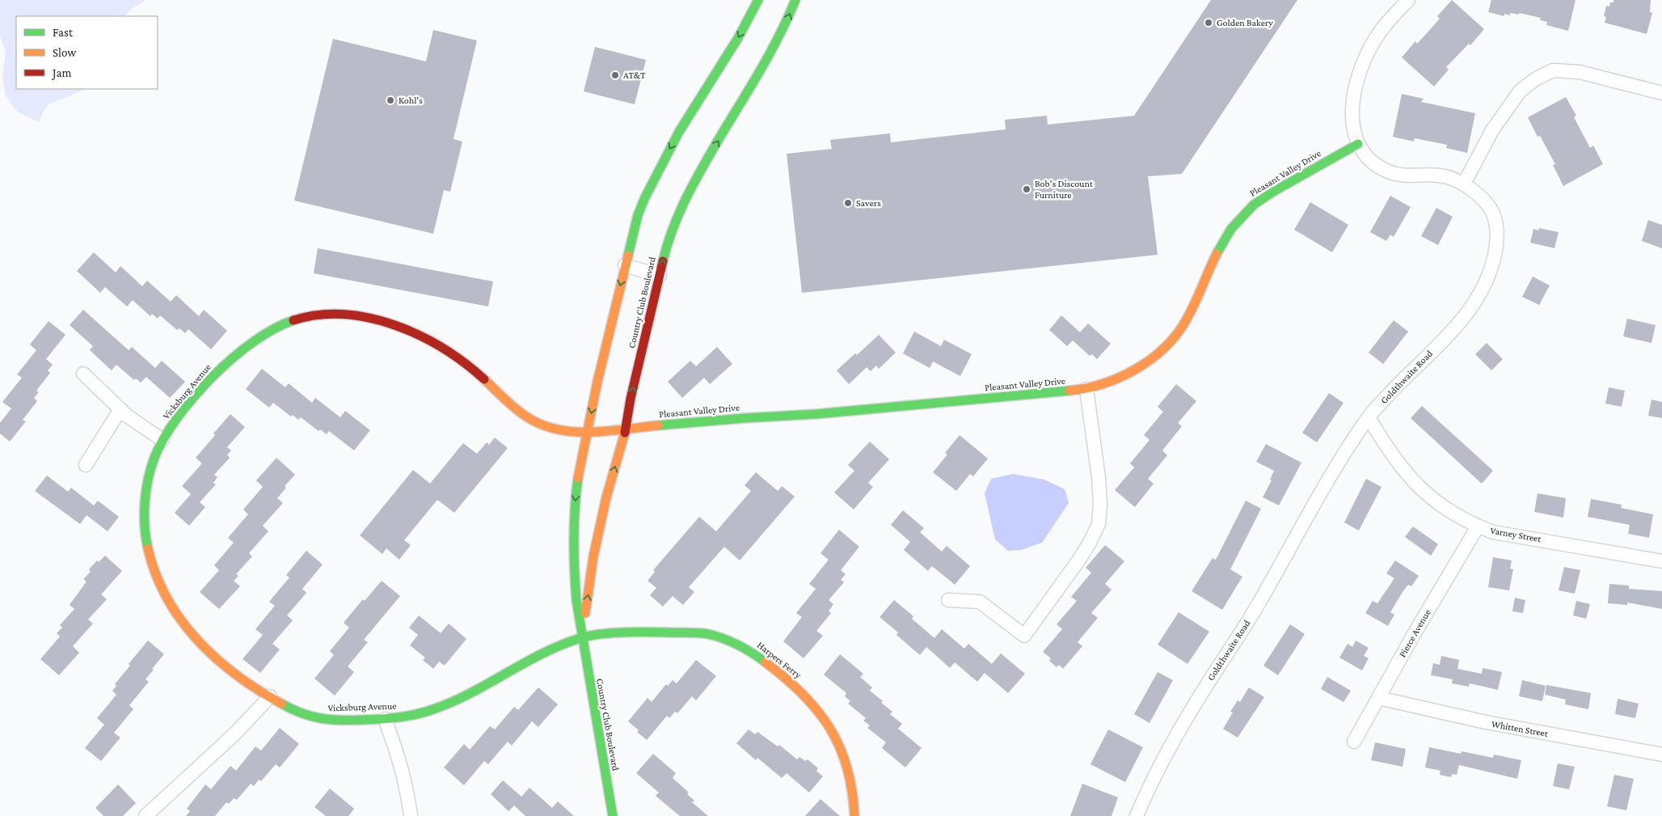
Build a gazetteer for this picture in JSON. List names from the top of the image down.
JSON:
{
  "streets": {
    "street": [
      "Pleasant Valley Drive",
      "Country Club Boulevard",
      "Goldthwaite Road",
      "Vicksburg Avenue",
      "Varney Street",
      "Pierce Avenue",
      "Harpers Ferry",
      "Whitten Street"
    ]
  },
  "crossings": [
    ["Pleasant Valley Drive", "Country Club Boulevard"],
    ["Pleasant Valley Drive", "Goldthwaite Road"],
    ["Pleasant Valley Drive", "Vicksburg Avenue"],
    ["Country Club Boulevard", "Vicksburg Avenue"],
    ["Country Club Boulevard", "Harpers Ferry"],
    ["Goldthwaite Road", "Varney Street"],
    ["Vicksburg Avenue", "Harpers Ferry"],
    ["Varney Street", "Pierce Avenue"],
    ["Pierce Avenue", "Whitten Street"]
  ],
  "places": [
    "Golden Bakery",
    "AT&T",
    "Kohl's",
    "Bob's Discount Furniture",
    "Savers"
  ],
  "legend": ["Fast", "Slow", "Jam"]
}
